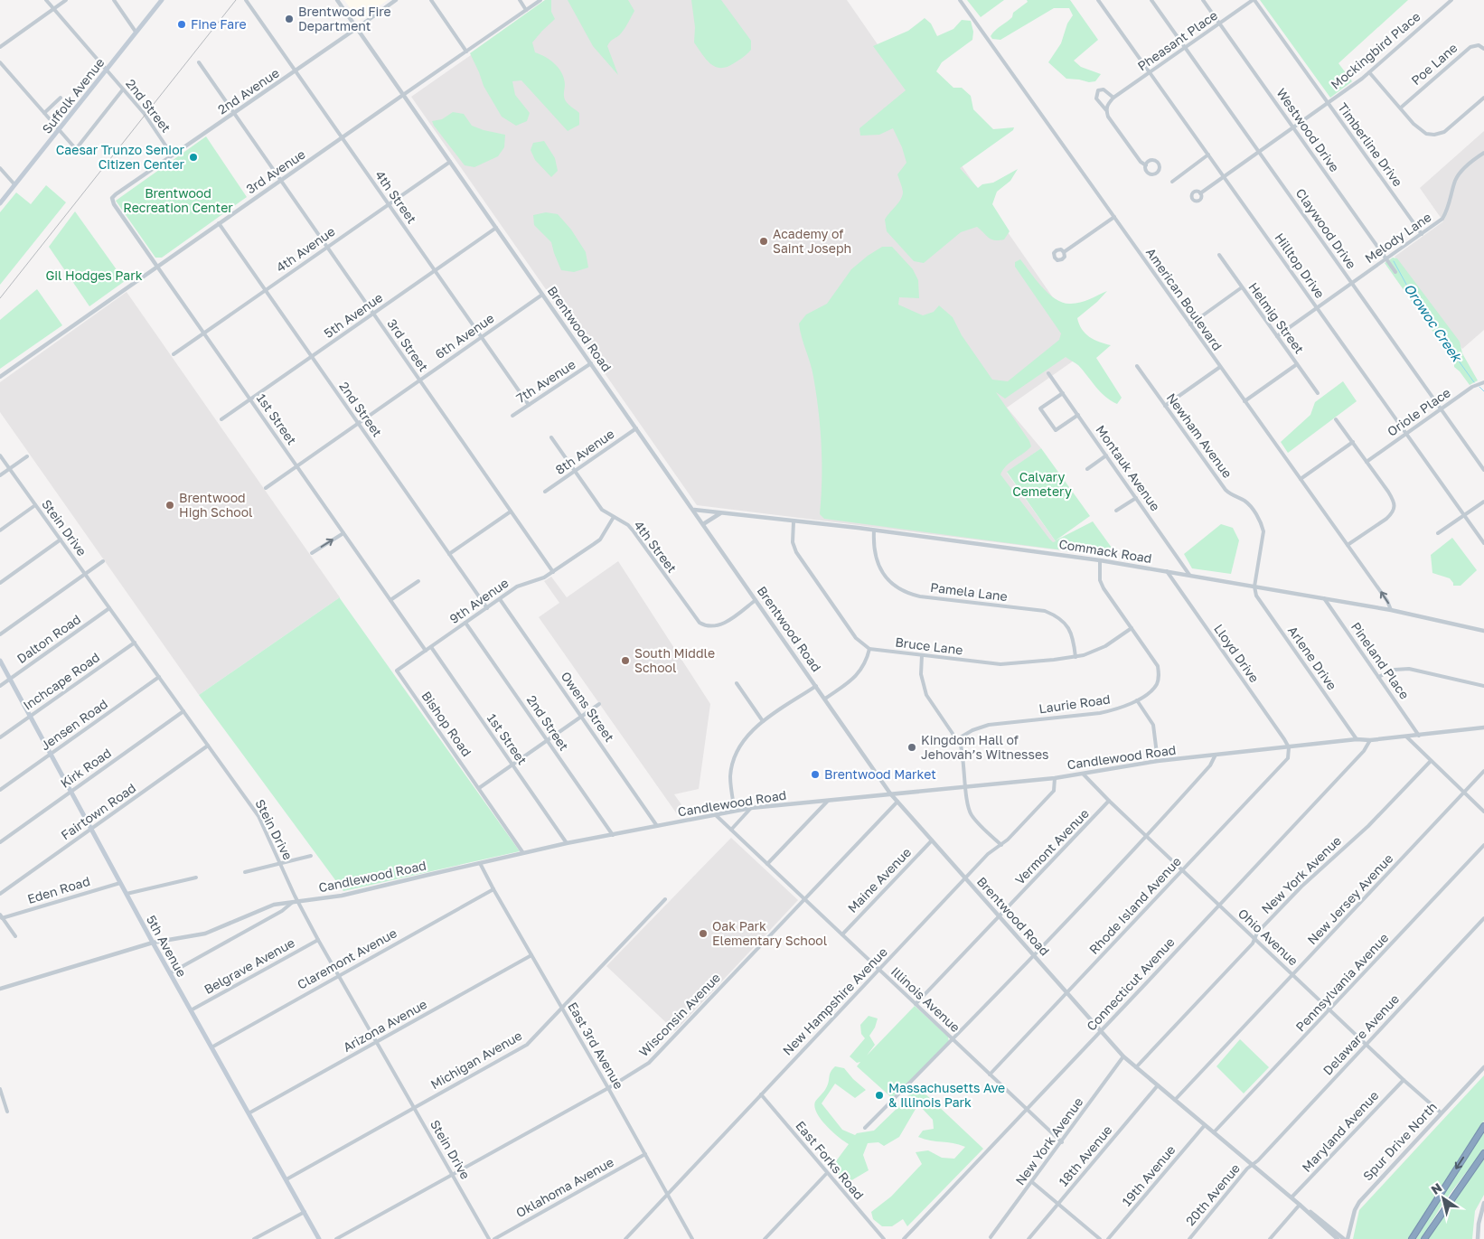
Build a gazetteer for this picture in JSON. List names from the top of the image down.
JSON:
{
  "streets": {
    "main road": ["Suffolk Avenue", "5th Avenue"],
    "street": [
      "Pheasant Place",
      "Mockingbird Place",
      "Poe Lane",
      "2nd Avenue",
      "2nd Street",
      "Westwood Drive",
      "Timberline Drive",
      "3rd Avenue",
      "4th Street",
      "Claywood Drive",
      "Melody Lane",
      "4th Avenue",
      "Hilltop Drive",
      "American Boulevard",
      "Helmig Street",
      "Brentwood Road",
      "6th Avenue",
      "3rd Street",
      "7th Avenue",
      "Oriole Place",
      "1st Street",
      "Newham Avenue",
      "8th Avenue",
      "Montauk Avenue",
      "Stein Drive",
      "Commack Road",
      "Pamela Lane",
      "9th Avenue",
      "Dalton Road",
      "Bruce Lane",
      "Lloyd Drive",
      "Arlene Drive",
      "Pineland Place",
      "Inchcape Road",
      "Laurie Road",
      "Owens Street",
      "Bishop Road",
      "Jensen Road",
      "Candlewood Road",
      "Kirk Road",
      "Fairtown Road",
      "Vermont Avenue",
      "New York Avenue",
      "Maine Avenue",
      "Eden Road",
      "New Jersey Avenue",
      "Rhode Island Avenue",
      "Ohio Avenue",
      "Claremont Avenue",
      "Belgrave Avenue",
      "Pennsylvania Avenue",
      "Connecticut Avenue",
      "Illinois Avenue",
      "New Hampshire Avenue",
      "Wisconsin Avenue",
      "Arizona Avenue",
      "Delaware Avenue",
      "East 3rd Avenue",
      "Michigan Avenue",
      "Maryland Avenue",
      "Spur Drive North",
      "18th Avenue",
      "East Forks Road",
      "19th Avenue",
      "Oklahoma Avenue",
      "20th Avenue"
    ]
  },
  "crossings": [
    ["Pheasant Place", "Westwood Drive"],
    ["Pheasant Place", "Timberline Drive"],
    ["Pheasant Place", "Claywood Drive"],
    ["Pheasant Place", "Hilltop Drive"],
    ["Mockingbird Place", "Westwood Drive"],
    ["Mockingbird Place", "Timberline Drive"],
    ["Mockingbird Place", "Claywood Drive"],
    ["Mockingbird Place", "Hilltop Drive"],
    ["2nd Avenue", "2nd Street"],
    ["2nd Avenue", "4th Street"],
    ["2nd Avenue", "Brentwood Road"],
    ["2nd Avenue", "3rd Street"],
    ["2nd Avenue", "1st Street"],
    ["Suffolk Avenue", "2nd Street"],
    ["2nd Street", "3rd Avenue"],
    ["2nd Street", "4th Avenue"],
    ["2nd Street", "5th Avenue"],
    ["2nd Street", "6th Avenue"],
    ["2nd Street", "9th Avenue"],
    ["2nd Street", "Candlewood Road"],
    ["Westwood Drive", "Melody Lane"],
    ["Timberline Drive", "Melody Lane"],
    ["3rd Avenue", "4th Street"],
    ["3rd Avenue", "Brentwood Road"],
    ["3rd Avenue", "3rd Street"],
    ["3rd Avenue", "1st Street"],
    ["4th Street", "4th Avenue"],
    ["4th Street", "5th Avenue"],
    ["4th Street", "Brentwood Road"],
    ["4th Street", "6th Avenue"],
    ["4th Street", "7th Avenue"],
    ["4th Street", "8th Avenue"],
    ["4th Street", "9th Avenue"],
    ["Claywood Drive", "Melody Lane"],
    ["Claywood Drive", "Oriole Place"],
    ["Melody Lane", "Hilltop Drive"],
    ["Melody Lane", "Helmig Street"],
    ["4th Avenue", "Brentwood Road"],
    ["4th Avenue", "3rd Street"],
    ["4th Avenue", "1st Street"],
    ["Hilltop Drive", "Oriole Place"],
    ["American Boulevard", "Commack Road"],
    ["5th Avenue", "Brentwood Road"],
    ["5th Avenue", "3rd Street"],
    ["5th Avenue", "1st Street"],
    ["5th Avenue", "Dalton Road"],
    ["5th Avenue", "Inchcape Road"],
    ["5th Avenue", "Jensen Road"],
    ["5th Avenue", "Candlewood Road"],
    ["5th Avenue", "Kirk Road"],
    ["5th Avenue", "Fairtown Road"],
    ["5th Avenue", "Eden Road"],
    ["5th Avenue", "Claremont Avenue"],
    ["5th Avenue", "Belgrave Avenue"],
    ["5th Avenue", "Arizona Avenue"],
    ["5th Avenue", "Michigan Avenue"],
    ["Brentwood Road", "6th Avenue"],
    ["Brentwood Road", "7th Avenue"],
    ["Brentwood Road", "8th Avenue"],
    ["Brentwood Road", "Commack Road"],
    ["Brentwood Road", "Candlewood Road"],
    ["Brentwood Road", "Vermont Avenue"],
    ["Brentwood Road", "New York Avenue"],
    ["Brentwood Road", "Maine Avenue"],
    ["Brentwood Road", "New Jersey Avenue"],
    ["Brentwood Road", "Rhode Island Avenue"],
    ["Brentwood Road", "Pennsylvania Avenue"],
    ["Brentwood Road", "Connecticut Avenue"],
    ["Brentwood Road", "New Hampshire Avenue"],
    ["Brentwood Road", "Wisconsin Avenue"],
    ["Brentwood Road", "Delaware Avenue"],
    ["Brentwood Road", "Maryland Avenue"],
    ["Brentwood Road", "Spur Drive North"],
    ["Brentwood Road", "18th Avenue"],
    ["Brentwood Road", "19th Avenue"],
    ["Brentwood Road", "20th Avenue"],
    ["6th Avenue", "3rd Street"],
    ["6th Avenue", "1st Street"],
    ["3rd Street", "9th Avenue"],
    ["1st Street", "9th Avenue"],
    ["1st Street", "Candlewood Road"],
    ["Newham Avenue", "Commack Road"],
    ["Newham Avenue", "Arlene Drive"],
    ["Montauk Avenue", "Commack Road"],
    ["Stein Drive", "Dalton Road"],
    ["Stein Drive", "Inchcape Road"],
    ["Stein Drive", "Jensen Road"],
    ["Stein Drive", "Candlewood Road"],
    ["Stein Drive", "Kirk Road"],
    ["Stein Drive", "Fairtown Road"],
    ["Stein Drive", "Claremont Avenue"],
    ["Stein Drive", "Belgrave Avenue"],
    ["Stein Drive", "Wisconsin Avenue"],
    ["Stein Drive", "Arizona Avenue"],
    ["Stein Drive", "Michigan Avenue"],
    ["Commack Road", "Pamela Lane"],
    ["Commack Road", "Lloyd Drive"],
    ["Commack Road", "Arlene Drive"],
    ["Commack Road", "Pineland Place"],
    ["Commack Road", "Laurie Road"],
    ["Pamela Lane", "Bruce Lane"],
    ["9th Avenue", "Owens Street"],
    ["9th Avenue", "Bishop Road"],
    ["Bruce Lane", "Laurie Road"],
    ["Lloyd Drive", "Candlewood Road"],
    ["Lloyd Drive", "Rhode Island Avenue"],
    ["Arlene Drive", "Candlewood Road"],
    ["Pineland Place", "Candlewood Road"],
    ["Owens Street", "Candlewood Road"],
    ["Bishop Road", "Candlewood Road"],
    ["Candlewood Road", "Rhode Island Avenue"],
    ["Candlewood Road", "Ohio Avenue"],
    ["Candlewood Road", "Connecticut Avenue"],
    ["Candlewood Road", "Illinois Avenue"],
    ["Candlewood Road", "New Hampshire Avenue"],
    ["Candlewood Road", "East 3rd Avenue"],
    ["Vermont Avenue", "Ohio Avenue"],
    ["Vermont Avenue", "Illinois Avenue"],
    ["New York Avenue", "Ohio Avenue"],
    ["New York Avenue", "Illinois Avenue"],
    ["Maine Avenue", "Illinois Avenue"],
    ["New Jersey Avenue", "Ohio Avenue"],
    ["Rhode Island Avenue", "Ohio Avenue"],
    ["Rhode Island Avenue", "Illinois Avenue"],
    ["Ohio Avenue", "Pennsylvania Avenue"],
    ["Ohio Avenue", "Connecticut Avenue"],
    ["Ohio Avenue", "Delaware Avenue"],
    ["Ohio Avenue", "Maryland Avenue"],
    ["Ohio Avenue", "Spur Drive North"],
    ["Claremont Avenue", "East 3rd Avenue"],
    ["Connecticut Avenue", "Illinois Avenue"],
    ["Illinois Avenue", "New Hampshire Avenue"],
    ["Illinois Avenue", "Wisconsin Avenue"],
    ["New Hampshire Avenue", "East 3rd Avenue"],
    ["New Hampshire Avenue", "East Forks Road"],
    ["Wisconsin Avenue", "East 3rd Avenue"],
    ["Arizona Avenue", "East 3rd Avenue"],
    ["Delaware Avenue", "20th Avenue"],
    ["East 3rd Avenue", "Michigan Avenue"],
    ["East 3rd Avenue", "Oklahoma Avenue"]
  ],
  "water": ["Orowoc Creek"],
  "parks": ["Brentwood Recreation Center", "Gil Hodges Park", "Calvary Cemetery"],
  "places": [
    "Brentwood Fire Department",
    "Fine Fare",
    "Caesar Trunzo Senior Citizen Center",
    "Academy of Saint Joseph",
    "Brentwood High School",
    "South Middle School",
    "Kingdom Hall of Jehovah’s Witnesses",
    "Brentwood Market",
    "Oak Park Elementary School",
    "Massachusetts Ave & Illinois Park"
  ],
  "north": "top left"
}
